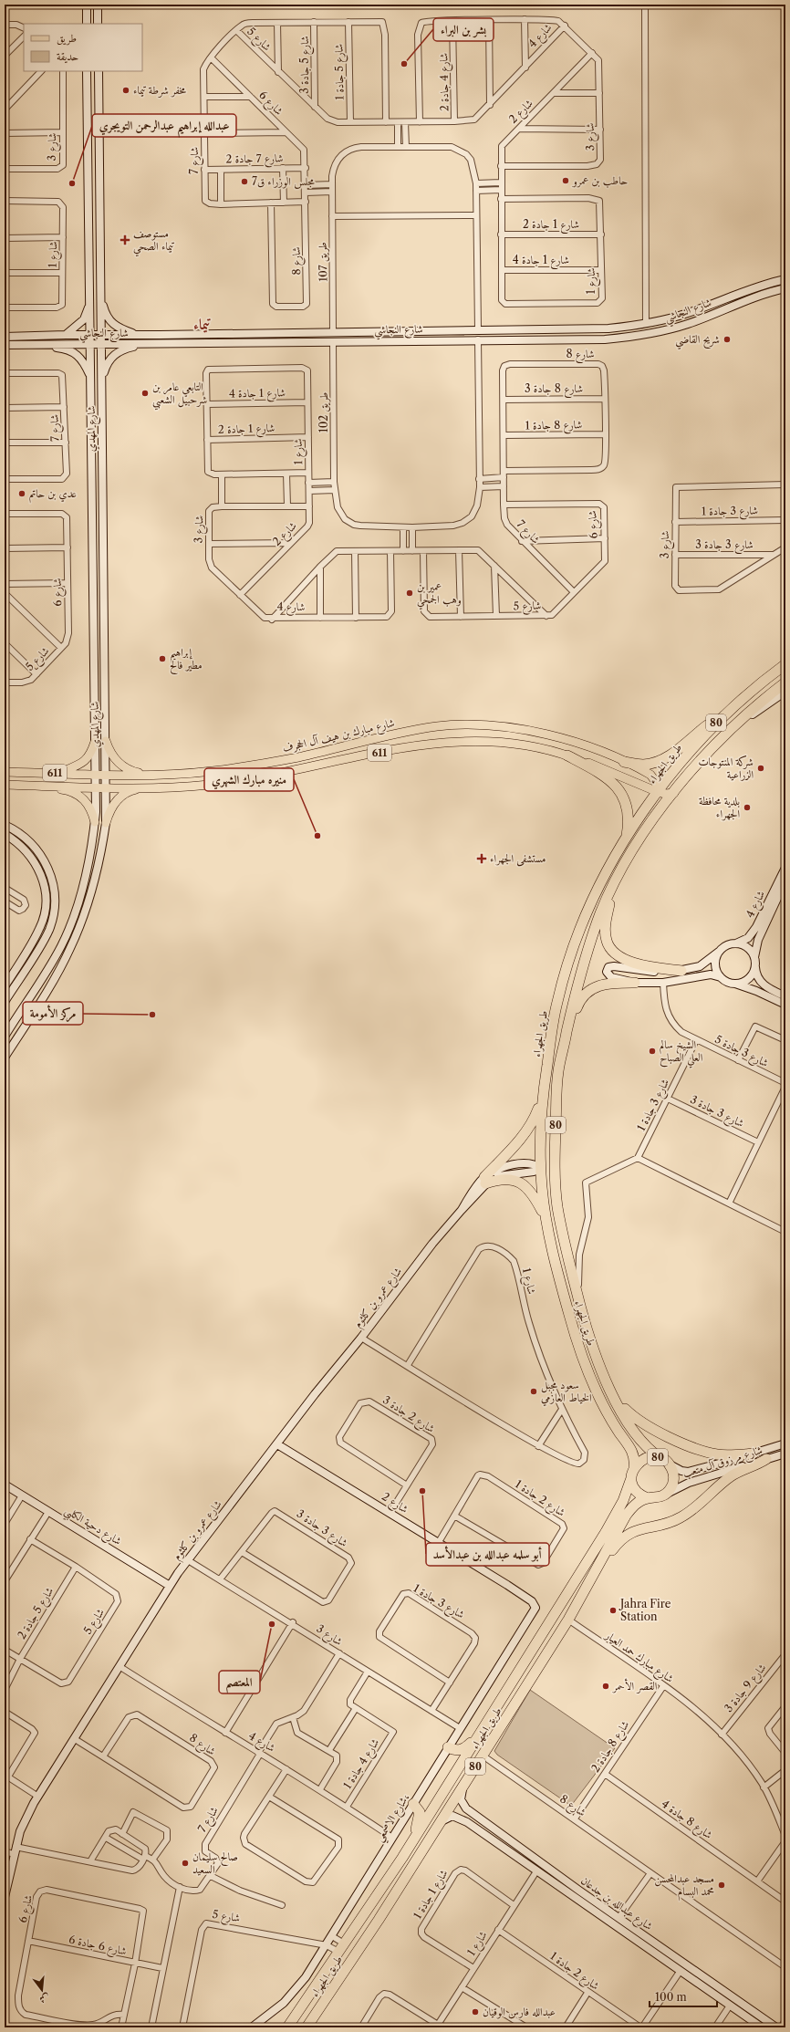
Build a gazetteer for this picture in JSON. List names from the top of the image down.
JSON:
{
  "streets": {
    "highway": ["80", "طريق الجهراء"],
    "main road": [
      "شارع 4",
      "شارع 2",
      "شارع النجاشي",
      "شارع المهدي",
      "شارع مبارك بن هيف آل الحجرف",
      "611",
      "شارع عمرو بن كلثوم",
      "شارع مرزوق آل متعب",
      "شارع دحية الكلبي",
      "شارع الاصمعي،",
      "شارع عبدالله بن جدعان"
    ],
    "street": [
      "شارع 5",
      "شارع 5 جادة 3",
      "شارع 5 جادة 1",
      "شارع 4 جادة 2",
      "شارع 6",
      "شارع 3",
      "شارع 7 جادة 2",
      "شارع 7",
      "شارع 1 جادة 2",
      "شارع 1",
      "شارع 1 جادة 4",
      "شارع 8",
      "طريق 107",
      "شارع 8 جادة 3",
      "طريق 102",
      "شارع 8 جادة 1",
      "شارع 3 جادة 1",
      "شارع 3 جادة 3",
      "شارع 3 جادة 5",
      "شارع 2 جادة 3",
      "شارع 2 جادة 1",
      "شارع 5 جادة 2",
      "شارع مبارك حمد العيار",
      "شارع 9 جادة 3",
      "شارع 8 جادة 2",
      "شارع 4 جادة 1",
      "شارع 8 جادة 4",
      "شارع 1 جادة 1",
      "شارع 6 جادة 6"
    ]
  },
  "crossings": [
    ["شارع 4", "شارع 5"],
    ["شارع 4", "شارع 4 جادة 2"],
    ["شارع 4", "شارع 3"],
    ["شارع 4", "شارع 7"],
    ["شارع 4", "شارع عمرو بن كلثوم"],
    ["شارع 4", "شارع 4 جادة 1"],
    ["شارع 4", "شارع الاصمعي،"],
    ["شارع 5", "شارع 5 جادة 3"],
    ["شارع 5", "شارع 5 جادة 1"],
    ["شارع 5", "شارع 6"],
    ["شارع 5", "شارع 7"],
    ["شارع 5", "طريق الجهراء"],
    ["شارع 5", "شارع 5 جادة 2"],
    ["شارع 5", "شارع الاصمعي،"],
    ["شارع 6", "شارع 7 جادة 2"],
    ["شارع 6", "شارع 7"],
    ["شارع 6", "شارع 8"],
    ["شارع 6", "شارع 6 جادة 6"],
    ["شارع 2", "شارع 3"],
    ["شارع 2", "شارع 1"],
    ["شارع 2", "شارع عمرو بن كلثوم"],
    ["شارع 2", "شارع 2 جادة 3"],
    ["شارع 2", "شارع 2 جادة 1"],
    ["شارع 2", "شارع الاصمعي،"],
    ["شارع 3", "شارع 3 جادة 1"],
    ["شارع 3", "شارع 3 جادة 3"],
    ["شارع 3", "شارع عمرو بن كلثوم"],
    ["شارع 3", "شارع الاصمعي،"],
    ["شارع 7 جادة 2", "شارع 7"],
    ["شارع 7 جادة 2", "شارع 8"],
    ["شارع 7", "شارع 8"],
    ["شارع 1 جادة 2", "شارع 1"],
    ["شارع 1", "شارع 1 جادة 4"],
    ["شارع 1", "شارع عمرو بن كلثوم"],
    ["شارع 1", "شارع 2 جادة 1"],
    ["شارع 1", "شارع 1 جادة 1"],
    ["شارع 1", "شارع عبدالله بن جدعان"],
    ["شارع 8", "شارع 8 جادة 3"],
    ["شارع 8", "شارع 8 جادة 1"],
    ["شارع 8", "طريق الجهراء"],
    ["شارع 8", "شارع عمرو بن كلثوم"],
    ["شارع 8", "شارع 8 جادة 2"],
    ["طريق 107", "شارع النجاشي"],
    ["شارع النجاشي", "طريق 102"],
    ["شارع النجاشي", "شارع المهدي"],
    ["شارع المهدي", "شارع مبارك بن هيف آل الحجرف"],
    ["شارع المهدي", "611"],
    ["شارع 3 جادة 1", "شارع 3 جادة 3"],
    ["شارع 3 جادة 1", "شارع 3 جادة 5"],
    ["80", "طريق الجهراء"],
    ["80", "شارع مرزوق آل متعب"],
    ["شارع مبارك بن هيف آل الحجرف", "611"],
    ["شارع مبارك بن هيف آل الحجرف", "طريق الجهراء"],
    ["611", "طريق الجهراء"],
    ["طريق الجهراء", "شارع عمرو بن كلثوم"],
    ["طريق الجهراء", "شارع مرزوق آل متعب"],
    ["طريق الجهراء", "شارع مبارك حمد العيار"],
    ["طريق الجهراء", "شارع الاصمعي،"],
    ["طريق الجهراء", "شارع عبدالله بن جدعان"],
    ["شارع عمرو بن كلثوم", "شارع دحية الكلبي"],
    ["شارع مبارك حمد العيار", "شارع 9 جادة 3"],
    ["شارع مبارك حمد العيار", "شارع 8 جادة 2"],
    ["شارع 8 جادة 2", "شارع 8 جادة 4"]
  ],
  "districts": ["تيماء"],
  "places": {
    "other": [
      "بشر بن البراء",
      "مخفر شرطة تيماء",
      "حاطب بن عمرو",
      "مجلس الوزراء ق7",
      "عبدالله إبراهيم عبدالرحمن التويجري",
      "شريح القاضي",
      "التابعي عامر بن شرحبيل الشعبي",
      "عدي بن حاتم",
      "عمير بن وهب الجمحي",
      "إبراهيم مطير فالح",
      "شركة المنتوجات الزراعية",
      "بلدية محافظة الجهراء",
      "منيره مبارك الشهري",
      "مركز الأمومة",
      "الشيخ سالم العلي الصباح",
      "سعود مجبل الخياط العازمي",
      "أبو سلمه عبدالله بن عبدالأسد",
      "Jahra Fire Station",
      "المعتصم",
      "القصر الأحمر",
      "صالح سليمان السعيد",
      "مسجد عبدالمحسن محمد البسام",
      "عبدالله فارس الوقيان"
    ],
    "health": ["مستوصف تيماء الصحي", "مستشفى الجهراء"]
  },
  "legend": ["طريق", "حديقة"],
  "scale_bar": "100 m",
  "north": "bottom"
}
